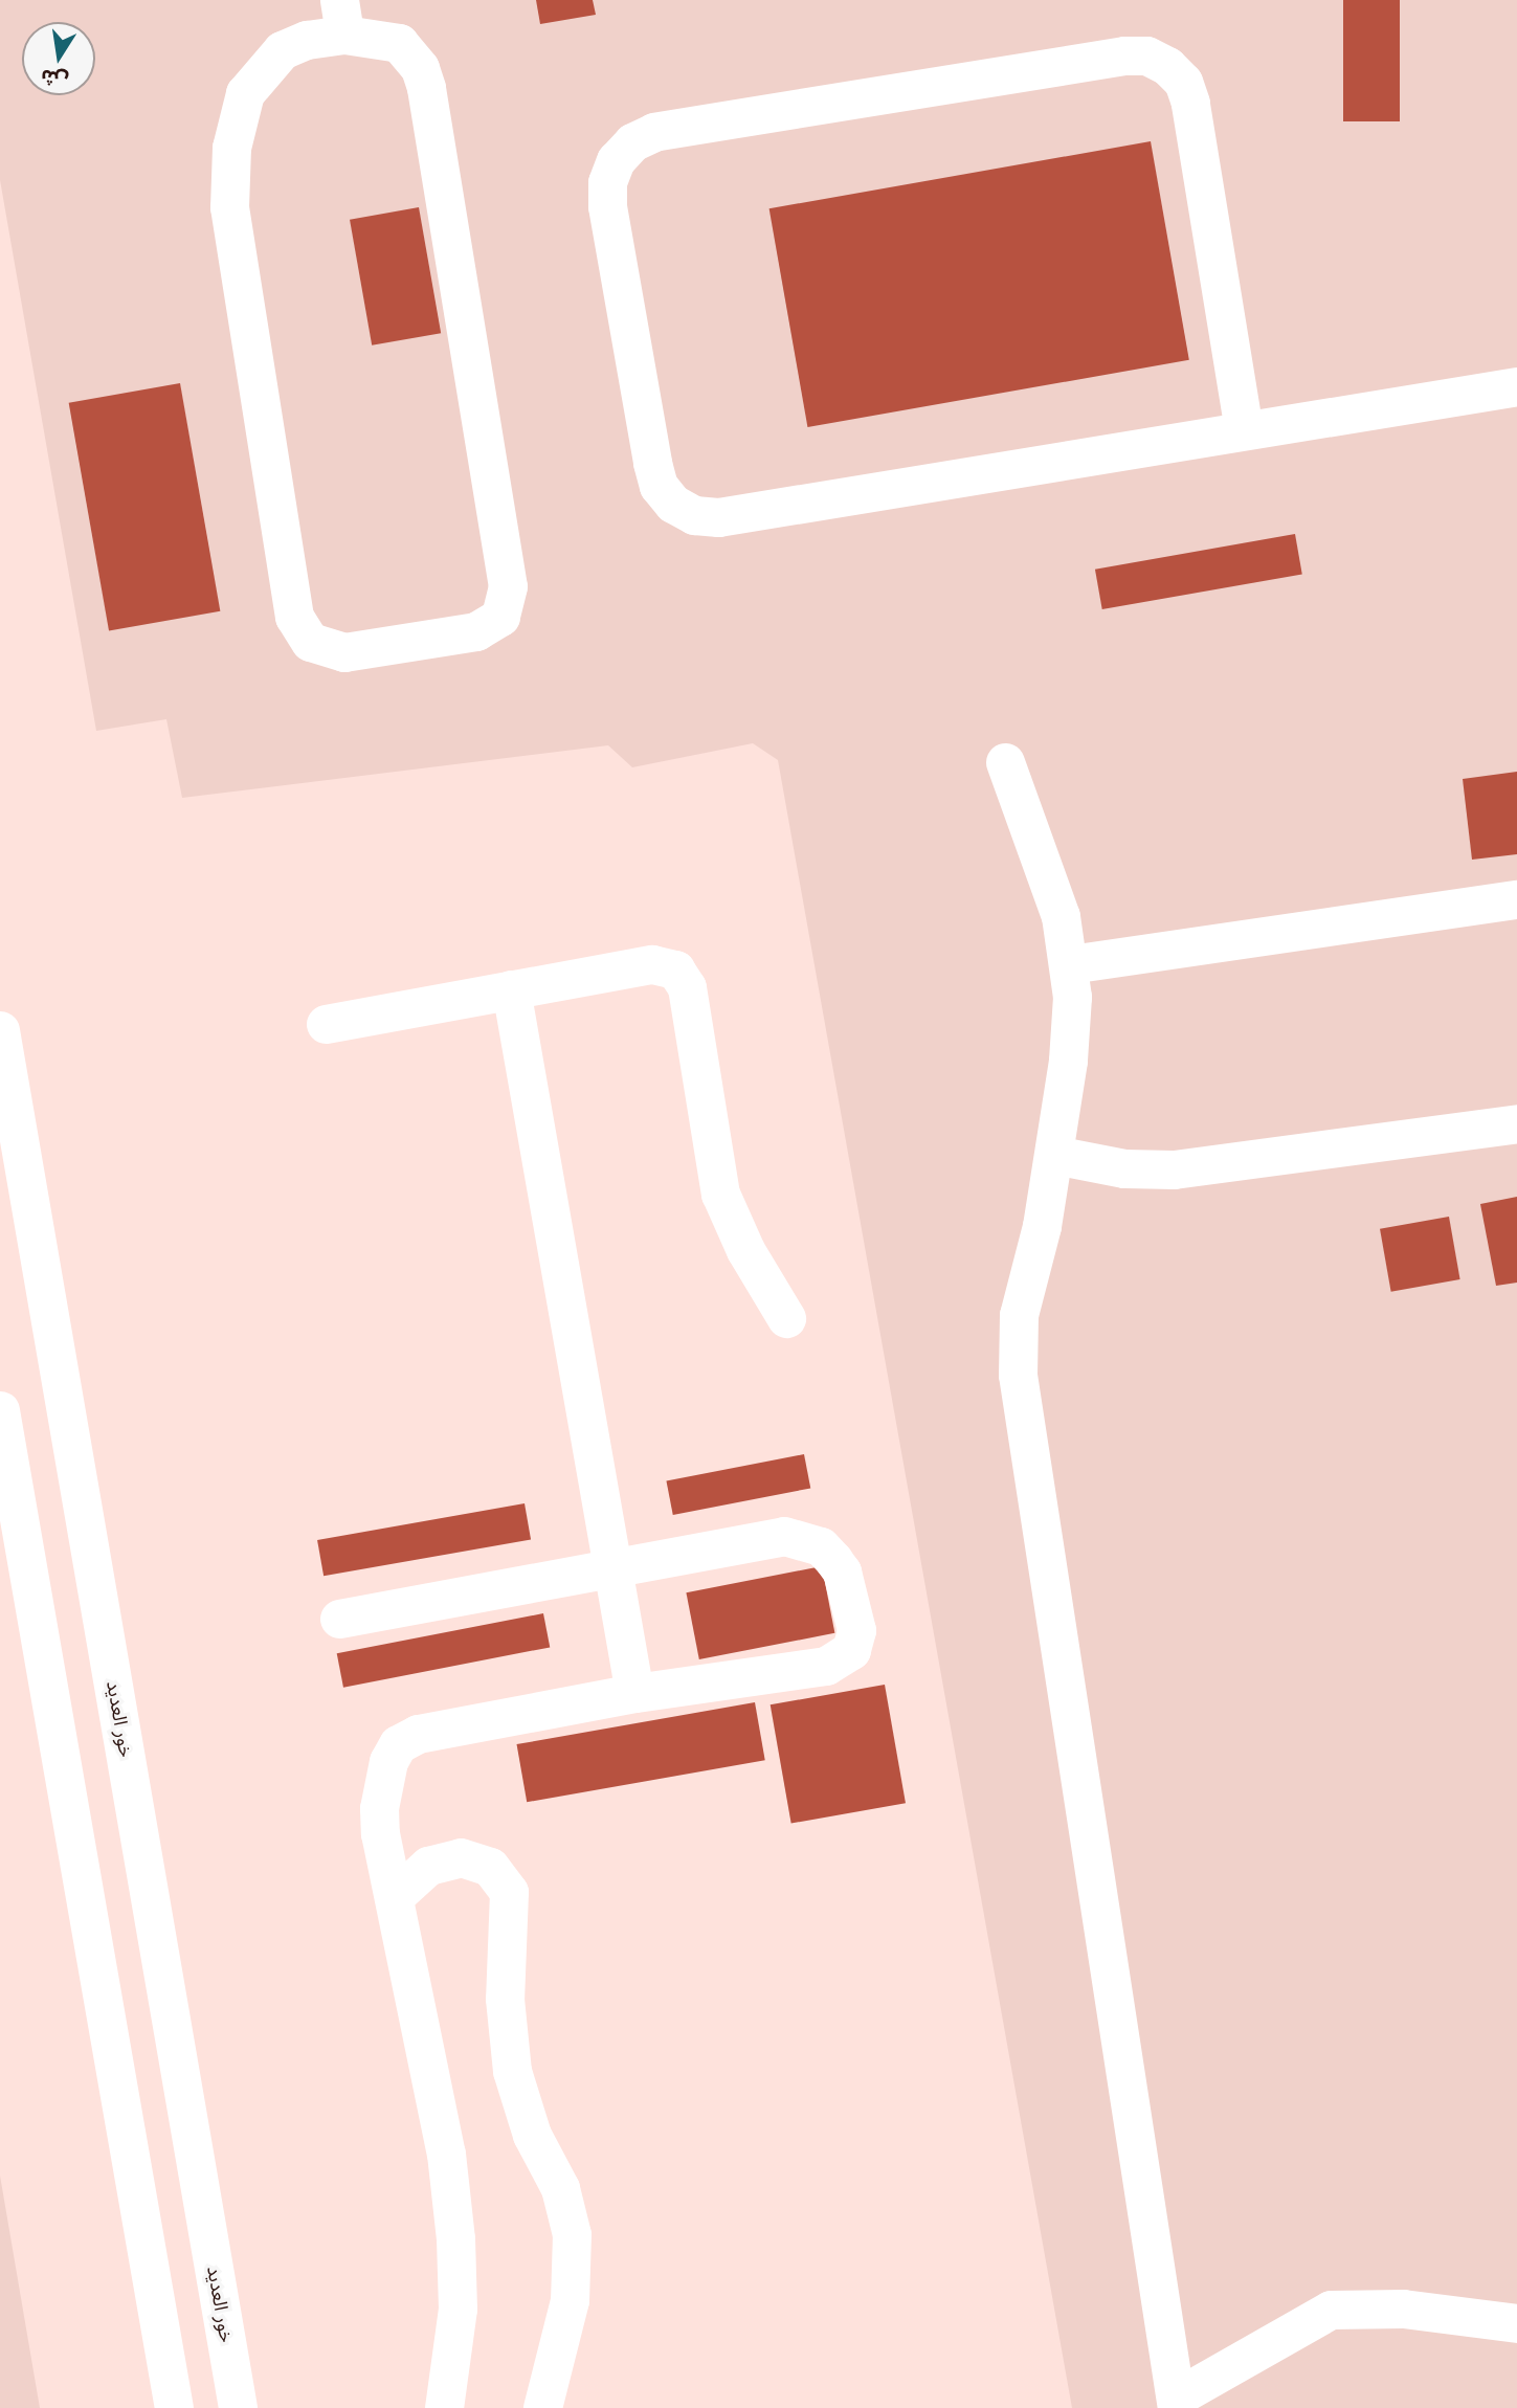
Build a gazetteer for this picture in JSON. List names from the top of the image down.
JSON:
{
  "streets": {
    "street": ["خور العديد"]
  },
  "north": "bottom"
}
